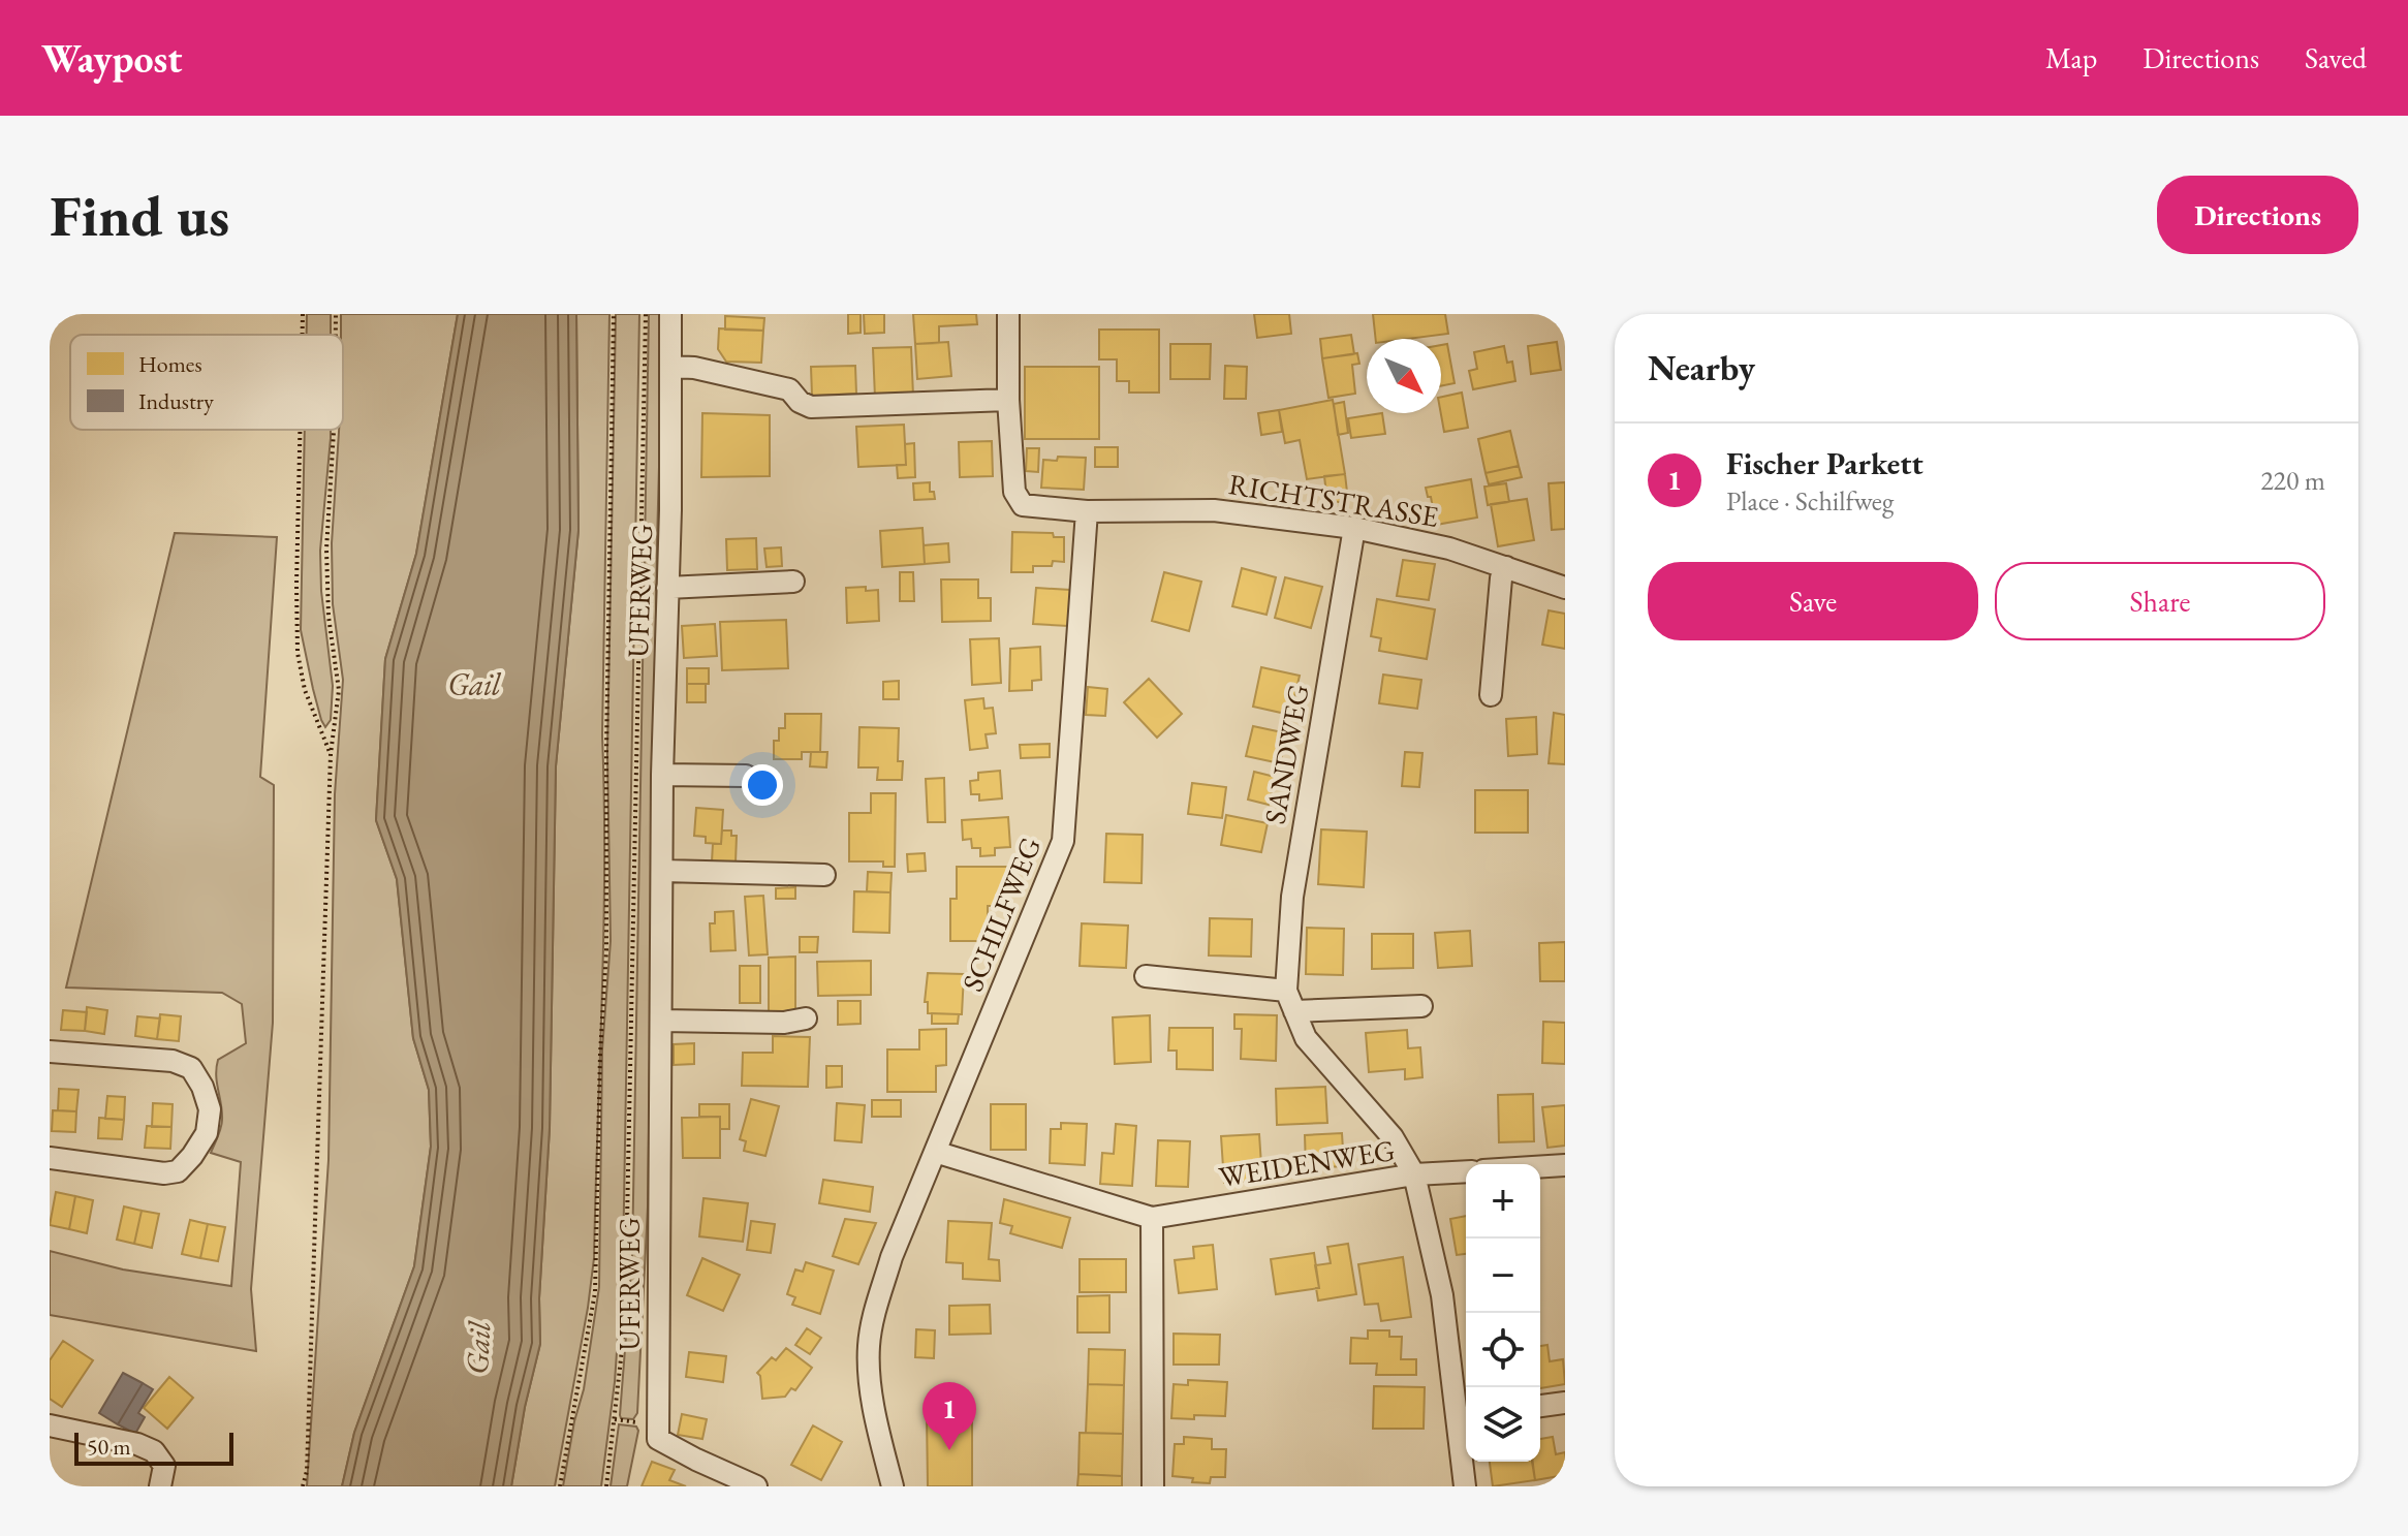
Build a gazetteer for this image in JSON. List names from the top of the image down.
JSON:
{
  "streets": {
    "street": [
      "RICHTSTRASSE",
      "UFERWEG",
      "SANDWEG",
      "SCHILFWEG",
      "WEIDENWEG"
    ]
  },
  "crossings": [
    ["RICHTSTRASSE", "SANDWEG"],
    ["RICHTSTRASSE", "SCHILFWEG"],
    ["SCHILFWEG", "WEIDENWEG"]
  ],
  "water": ["Gail"],
  "legend": ["Homes", "Industry"],
  "scale_bar": "50 m",
  "north": "bottom right",
  "page": {
    "header": "Waypost",
    "nav": ["Map", "Directions", "Saved"],
    "buttons": [
      "Directions",
      ["Save", "Share"]
    ],
    "title": "Find us",
    "heading": "Nearby",
    "list": [
      {
        "mark": "1",
        "name": "Fischer Parkett",
        "note": "Place · Schilfweg",
        "value": "220 m"
      }
    ],
    "map_buttons": ["+", "−"],
    "pins": "1",
    "scale": "50 m"
  }
}
